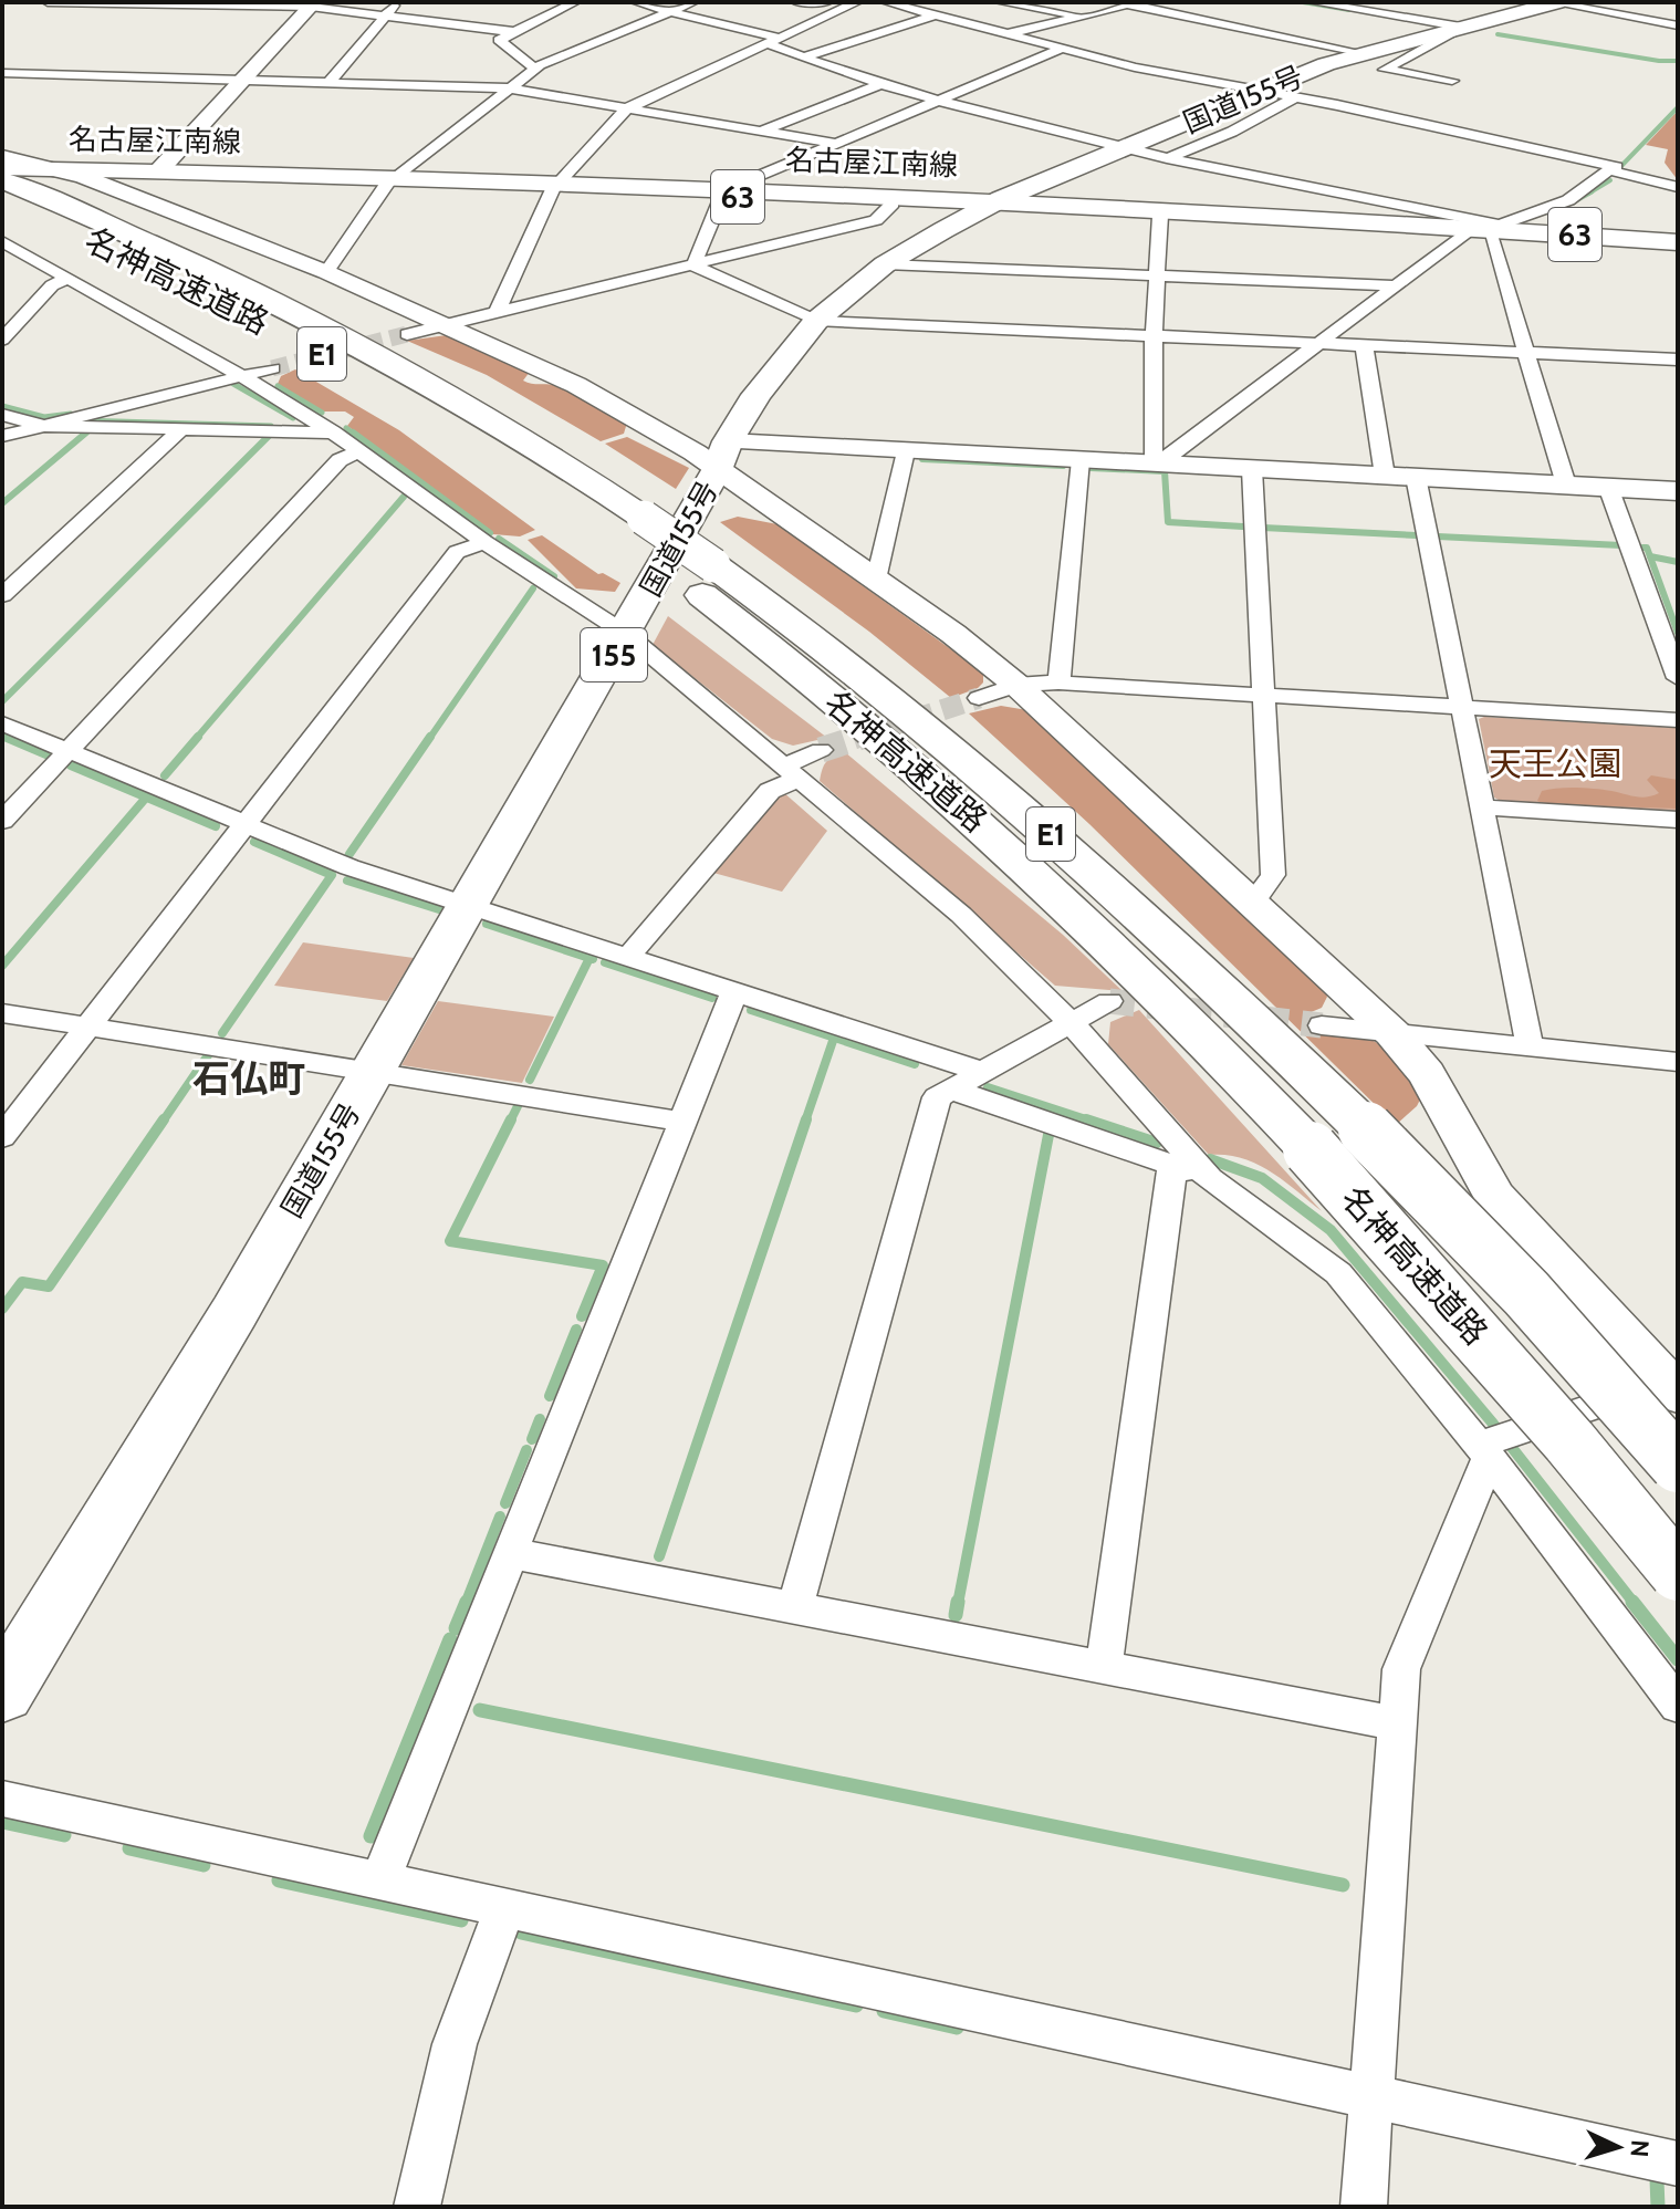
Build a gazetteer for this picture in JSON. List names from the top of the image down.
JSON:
{
  "streets": {
    "highway": [
      "国道155号",
      "名神高速道路",
      "E1",
      "155"
    ],
    "main road": ["名古屋江南線", "63"]
  },
  "crossings": [
    ["国道155号", "名古屋江南線"],
    ["名古屋江南線", "名神高速道路"]
  ],
  "districts": ["石仏町"],
  "parks": ["天王公園"],
  "north": "right"
}
